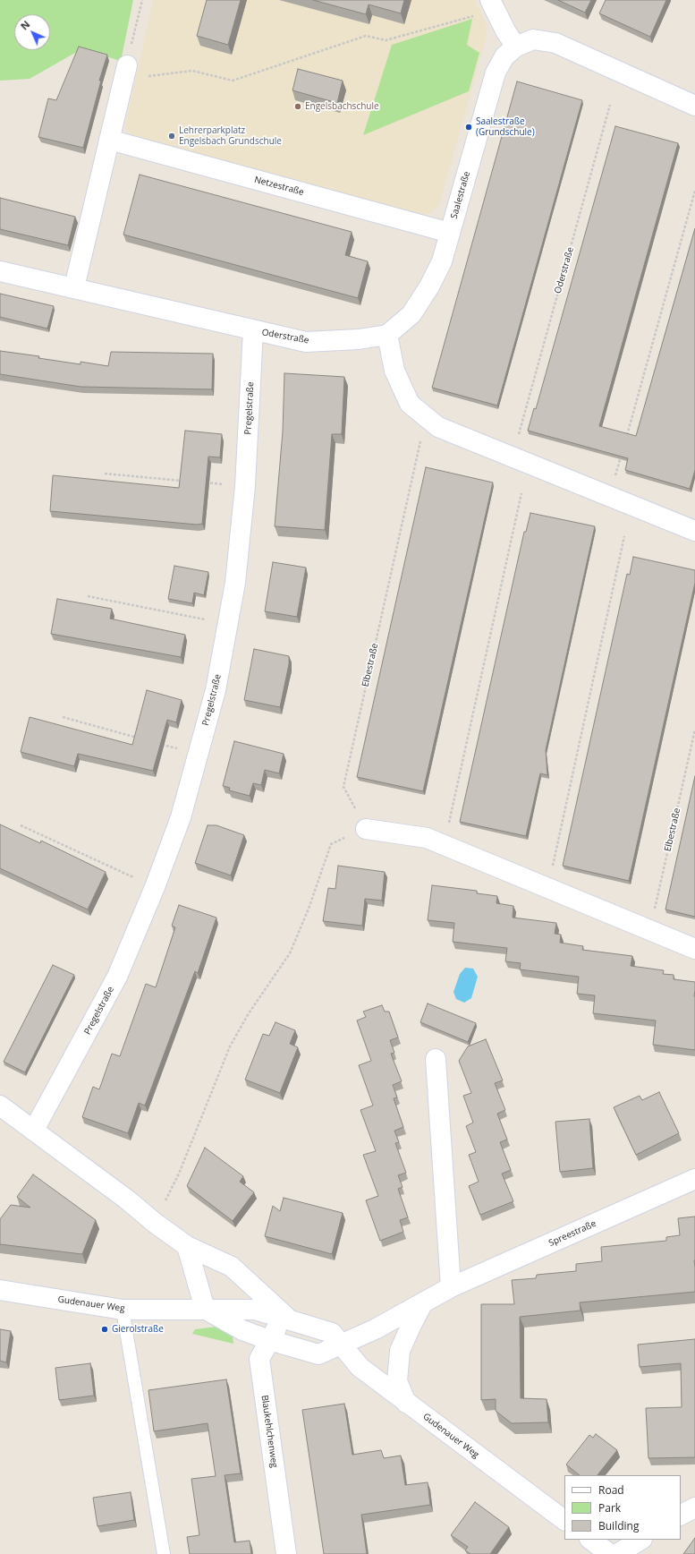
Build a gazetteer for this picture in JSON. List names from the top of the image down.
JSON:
{
  "streets": {
    "street": [
      "Netzestraße",
      "Saalestraße",
      "Oderstraße",
      "Pregelstraße",
      "Spreestraße",
      "Gudenauer Weg",
      "Blaukehlchenweg"
    ],
    "path": ["Elbestraße"]
  },
  "crossings": [
    ["Netzestraße", "Saalestraße"],
    ["Saalestraße", "Oderstraße"],
    ["Oderstraße", "Pregelstraße"],
    ["Spreestraße", "Gudenauer Weg"],
    ["Gudenauer Weg", "Blaukehlchenweg"]
  ],
  "places": [
    "Engelsbachschule",
    "Saalestraße (Grundschule)",
    "Lehrerparkplatz Engelsbach Grundschule",
    "Gierolstraße"
  ],
  "legend": ["Road", "Park", "Building"],
  "north": "top left"
}
